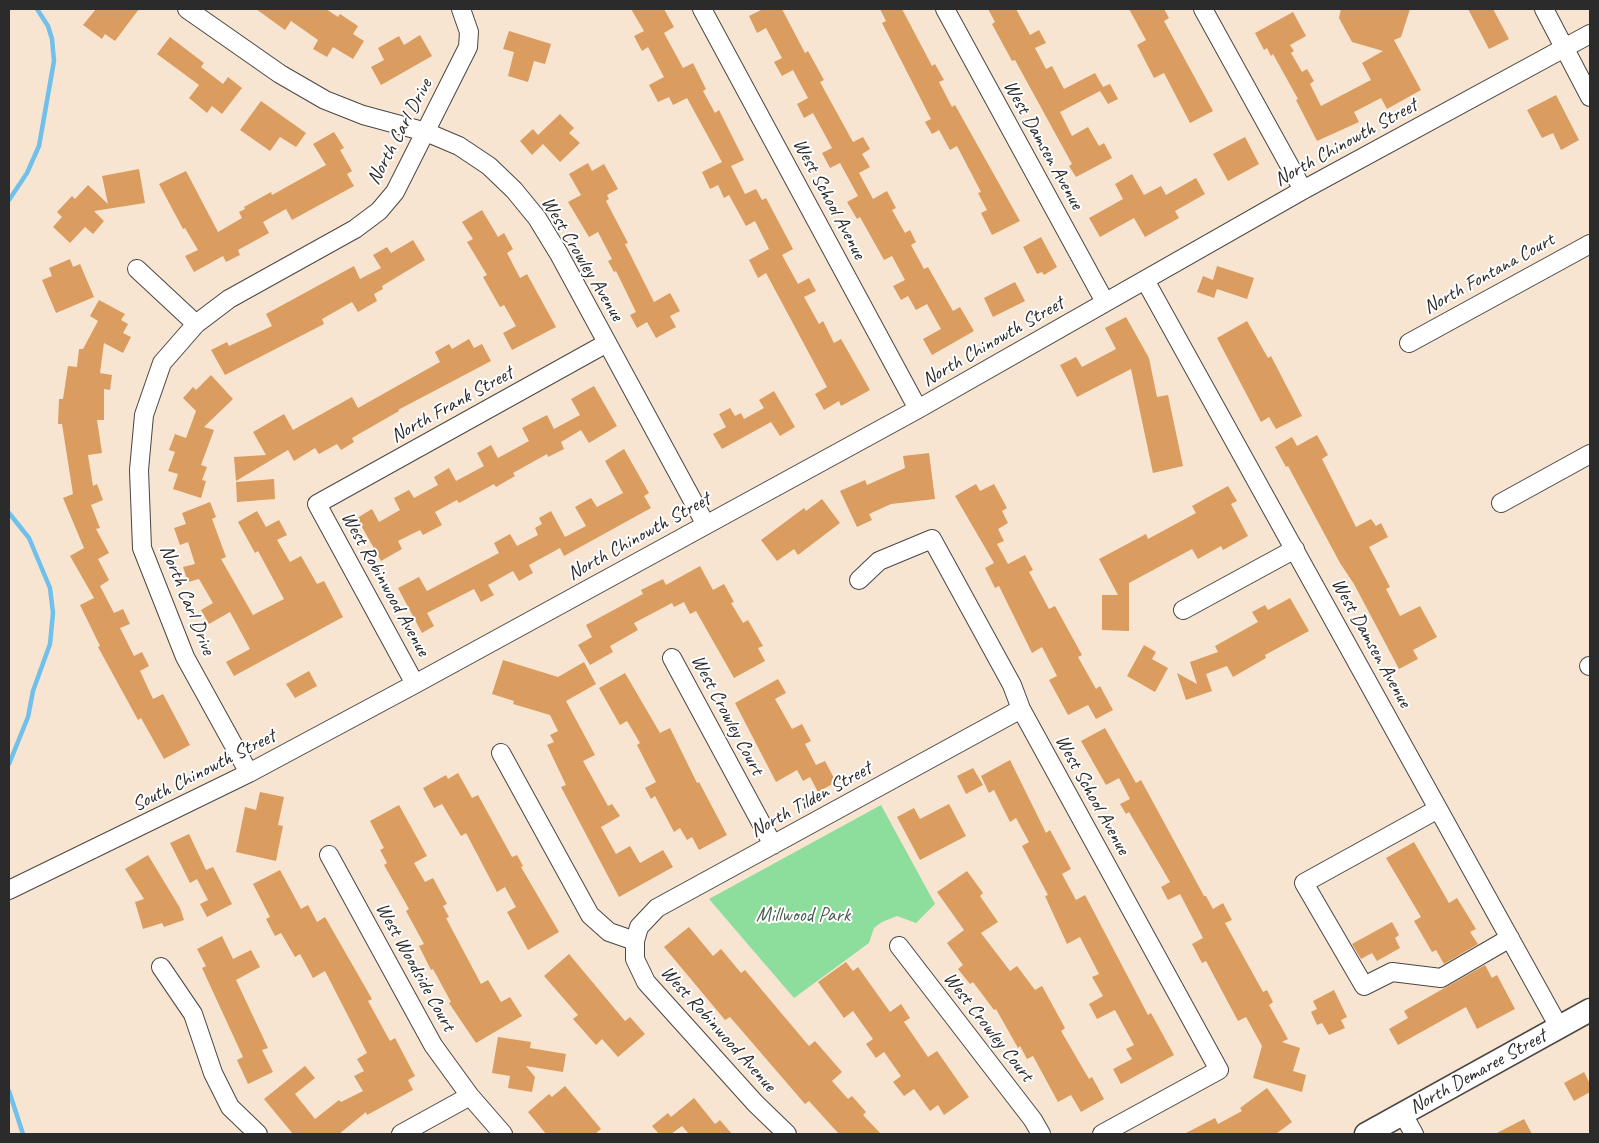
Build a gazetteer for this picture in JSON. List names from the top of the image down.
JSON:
{
  "streets": {
    "main road": ["North Demaree Street"],
    "street": [
      "North Carl Drive",
      "North Chinowth Street",
      "West Damsen Avenue",
      "West School Avenue",
      "West Crowley Avenue",
      "North Fontana Court",
      "North Frank Street",
      "West Robinwood Avenue",
      "West Crowley Court",
      "South Chinowth Street",
      "North Tilden Street",
      "West Woodside Court"
    ]
  },
  "crossings": [
    ["North Carl Drive", "West Crowley Avenue"],
    ["North Carl Drive", "South Chinowth Street"],
    ["North Chinowth Street", "West Damsen Avenue"],
    ["North Chinowth Street", "West School Avenue"],
    ["North Chinowth Street", "West Crowley Avenue"],
    ["North Chinowth Street", "West Robinwood Avenue"],
    ["North Chinowth Street", "South Chinowth Street"],
    ["West Damsen Avenue", "North Demaree Street"],
    ["West School Avenue", "North Tilden Street"],
    ["West Crowley Avenue", "North Frank Street"],
    ["North Frank Street", "West Robinwood Avenue"],
    ["West Robinwood Avenue", "South Chinowth Street"],
    ["West Robinwood Avenue", "North Tilden Street"],
    ["West Crowley Court", "North Tilden Street"]
  ],
  "parks": ["Millwood Park"]
}
